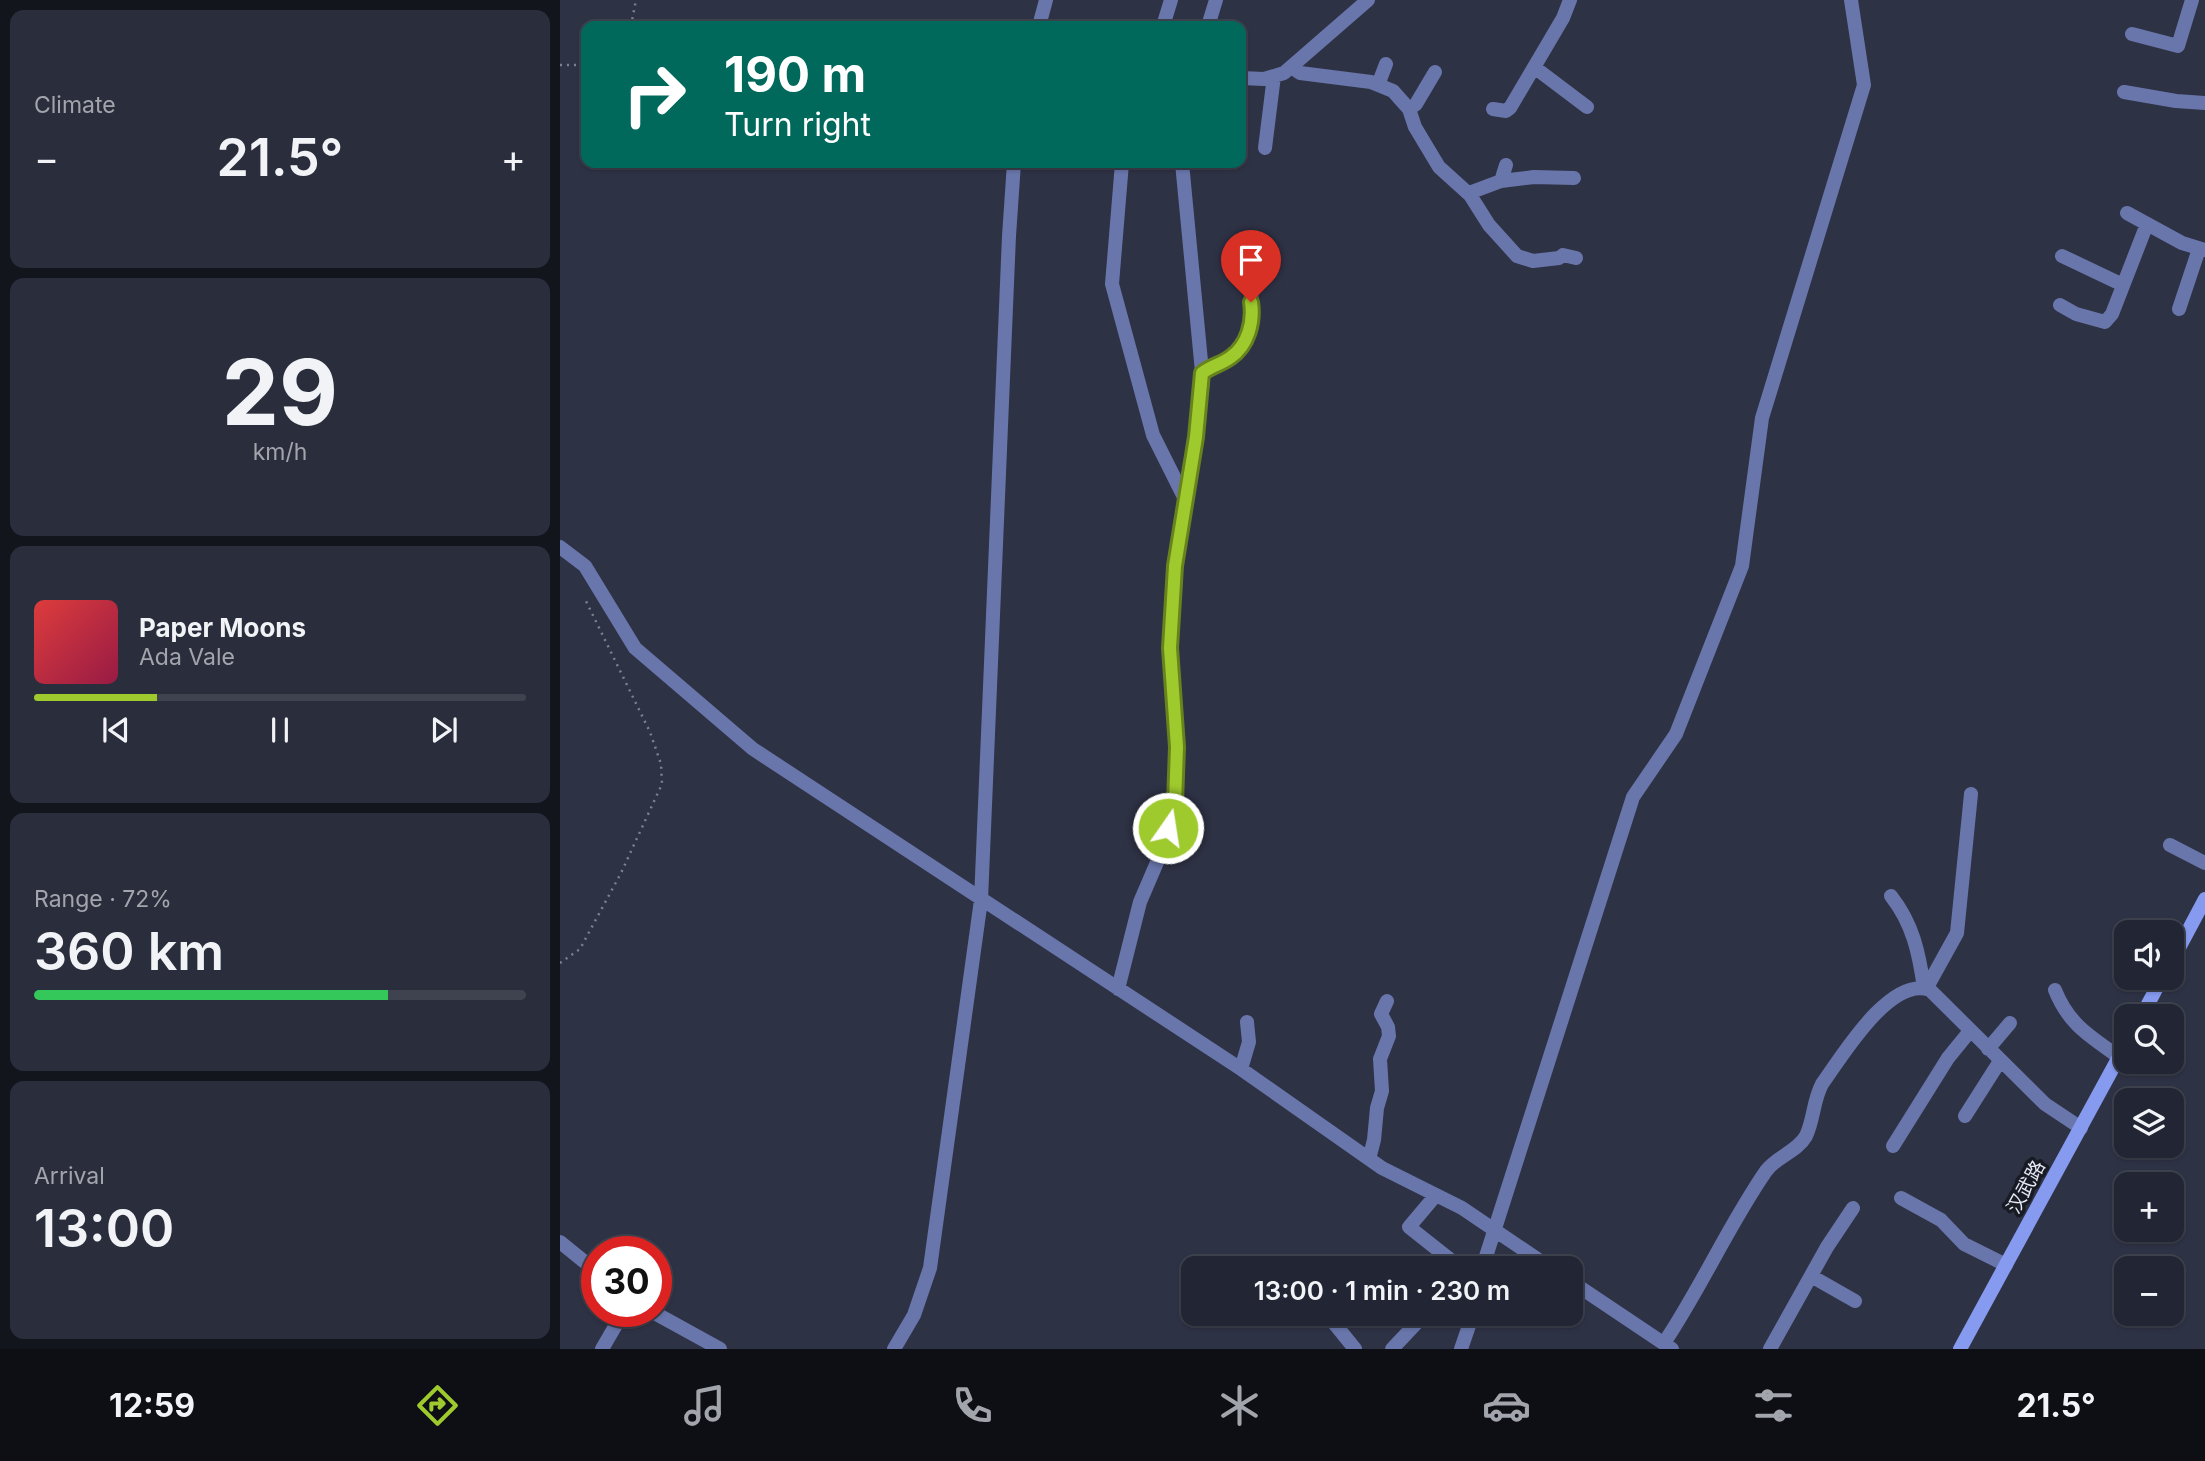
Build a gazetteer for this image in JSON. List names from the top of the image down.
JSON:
{
  "streets": {
    "main road": ["汉武路"]
  },
  "page": {
    "tile": [
      "Climate",
      ["29", "km/h"],
      ["Range · 72%", "360 km"],
      ["Arrival", "13:00"]
    ],
    "turn": ["190 m", "Turn right"],
    "heat": ["−", "21.5°", "+"],
    "song": ["Paper Moons", "Ada Vale"],
    "map_buttons": ["+", "−"],
    "limit": "30",
    "trip": "13:00 · 1 min · 230 m",
    "tabs": ["12:59", "21.5°"]
  }
}
